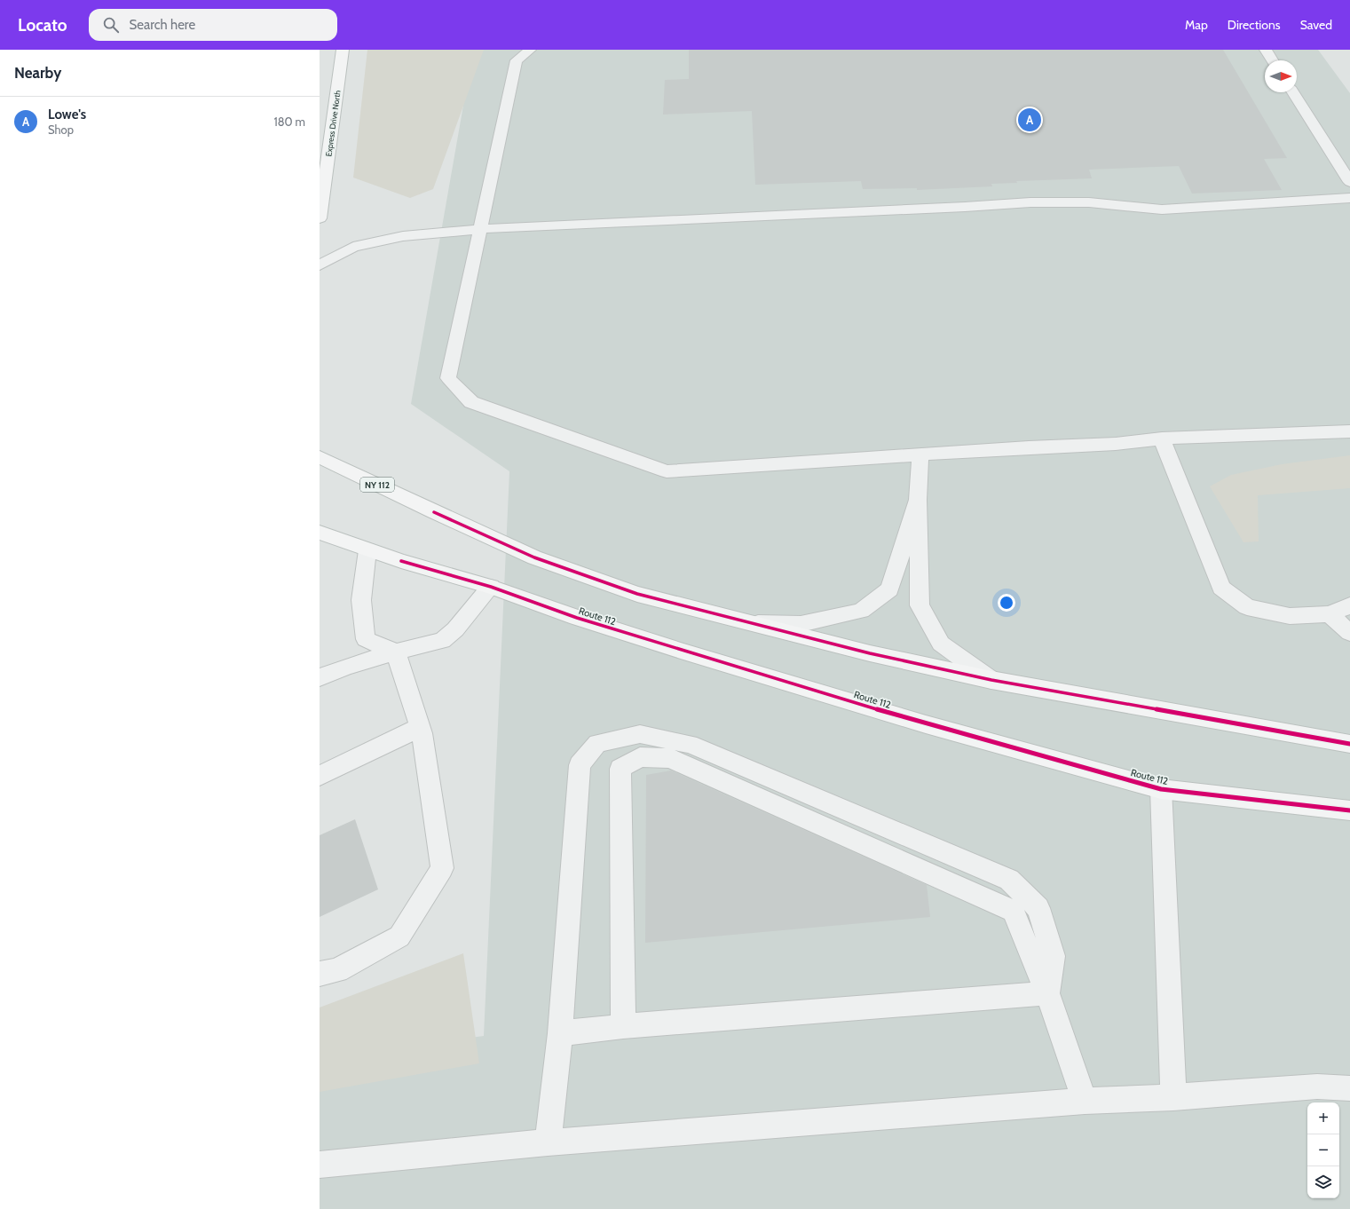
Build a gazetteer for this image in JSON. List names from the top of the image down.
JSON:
{
  "streets": {
    "main road": ["Express Drive North", "NY 112", "Route 112"]
  },
  "north": "right",
  "page": {
    "header": "Locato",
    "search": "Search here",
    "nav": ["Map", "Directions", "Saved"],
    "heading": "Nearby",
    "list": [
      {
        "mark": "A",
        "name": "Lowe's",
        "note": "Shop",
        "value": "180 m"
      }
    ],
    "pins": "A",
    "map_buttons": ["+", "−"]
  }
}
